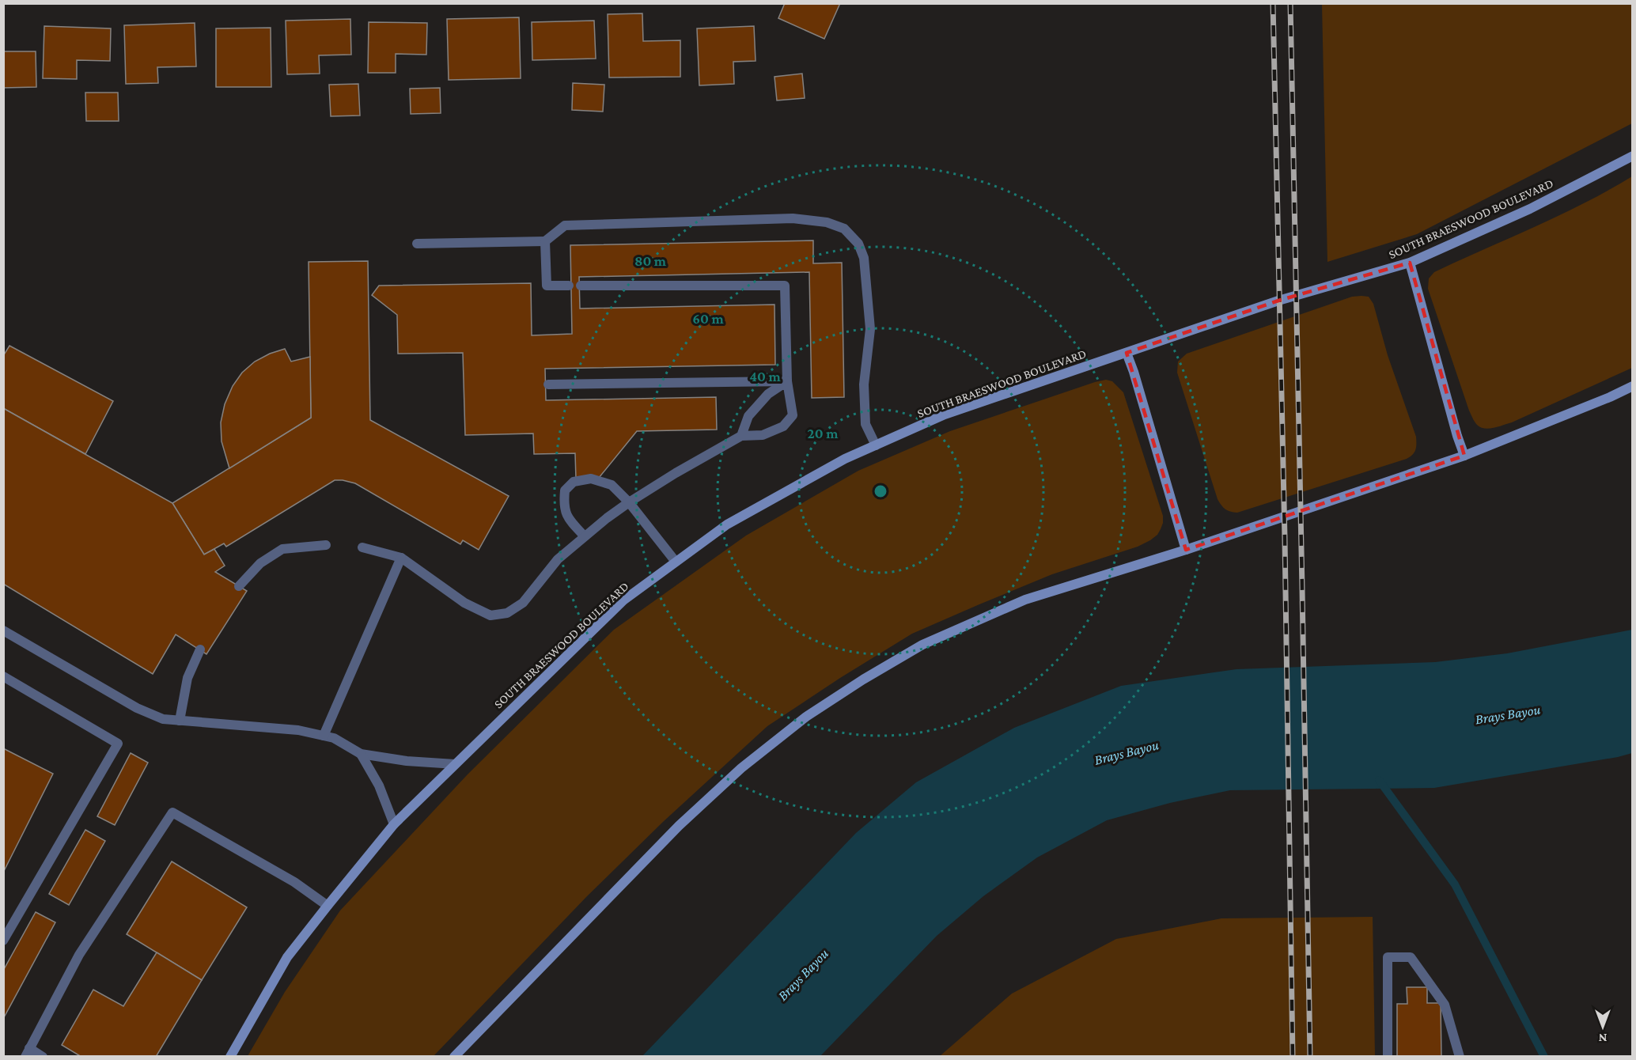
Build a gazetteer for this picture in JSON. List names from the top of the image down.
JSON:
{
  "streets": {
    "main road": ["SOUTH BRAESWOOD BOULEVARD"]
  },
  "water": ["Brays Bayou"],
  "north": "bottom",
  "rings": [
    "80 m",
    "60 m",
    "40 m",
    "20 m"
  ]
}
